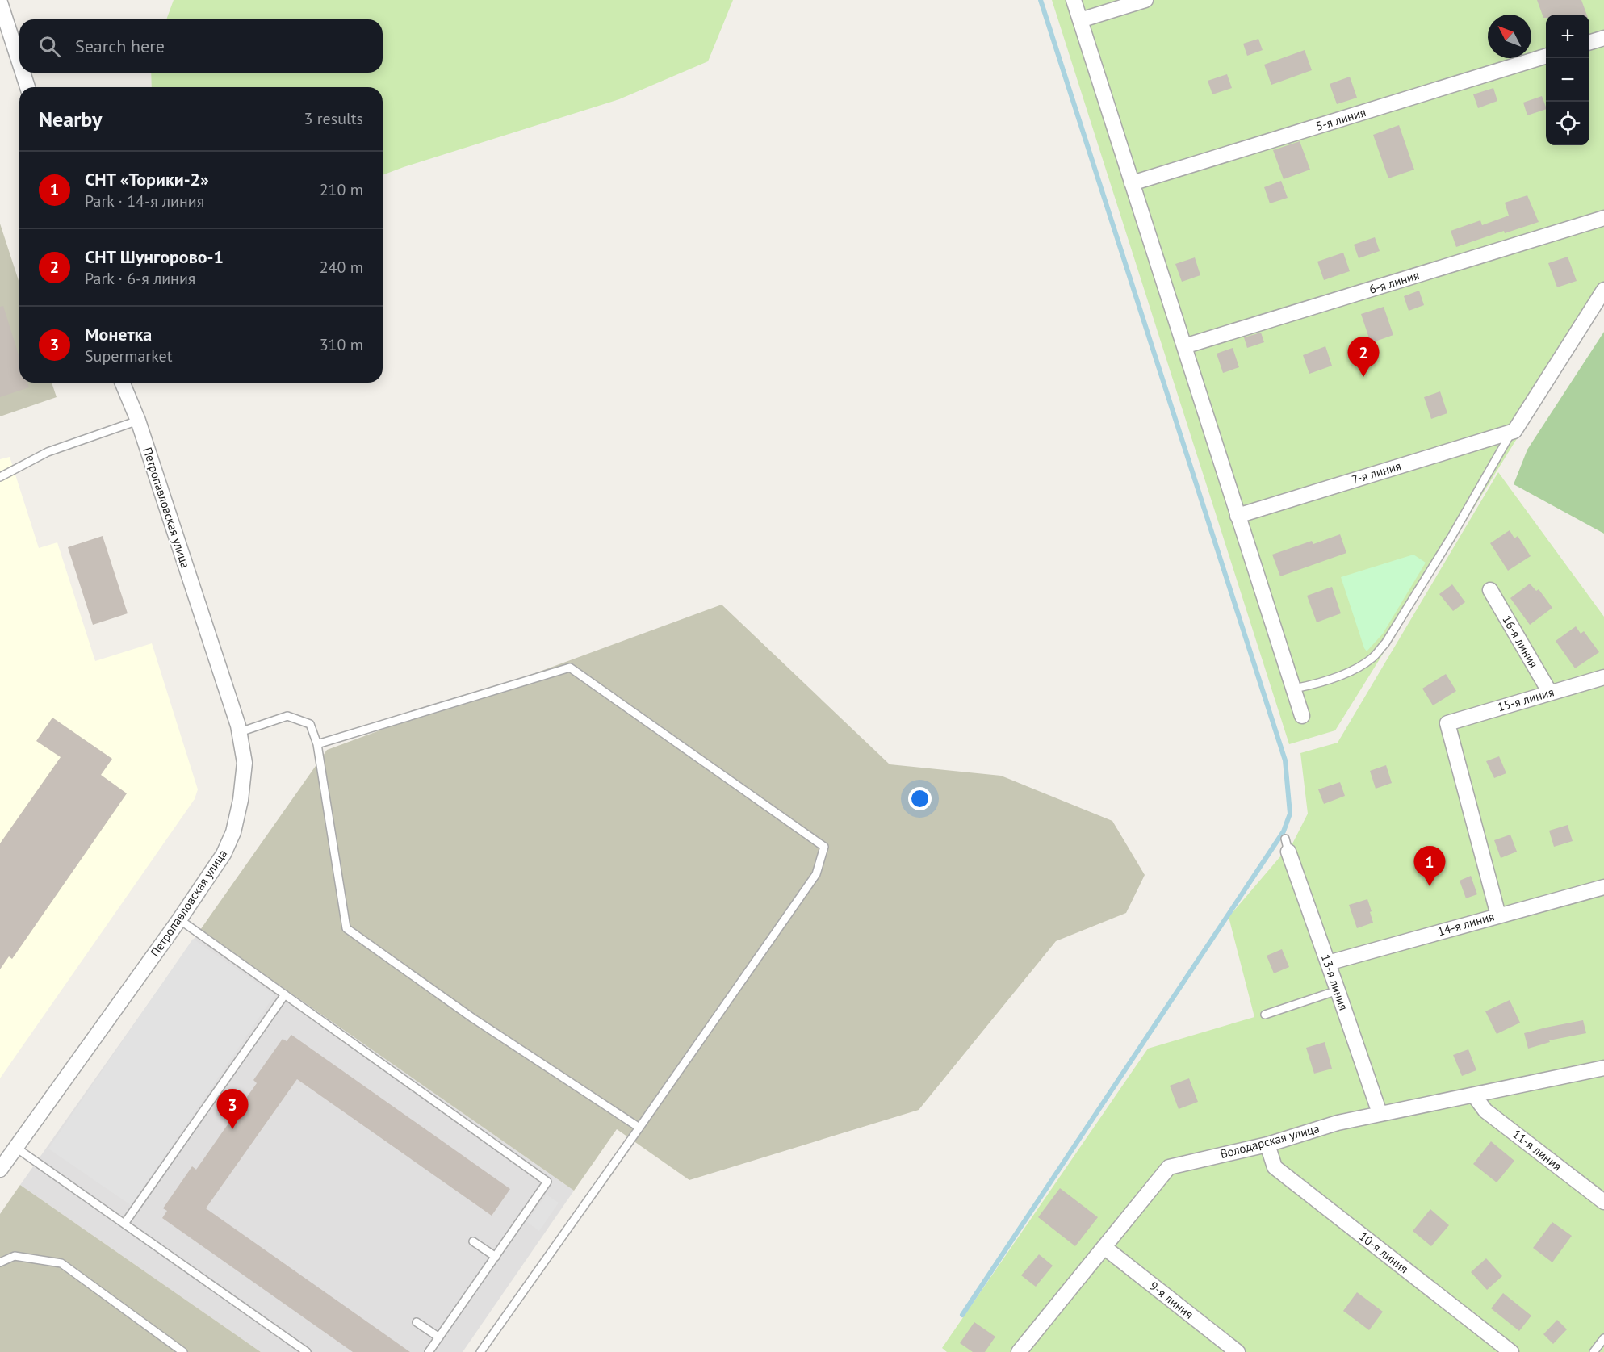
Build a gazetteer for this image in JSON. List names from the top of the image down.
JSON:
{
  "streets": {
    "street": [
      "5-я линия",
      "6-я линия",
      "7-я линия",
      "Петропавловская улица",
      "16-я линия",
      "15-я линия",
      "14-я линия",
      "13-я линия",
      "Володарская улица",
      "11-я линия",
      "10-я линия",
      "9-я линия"
    ]
  },
  "crossings": [
    ["16-я линия", "15-я линия"],
    ["15-я линия", "14-я линия"],
    ["14-я линия", "13-я линия"],
    ["13-я линия", "Володарская улица"],
    ["Володарская улица", "11-я линия"],
    ["Володарская улица", "10-я линия"],
    ["Володарская улица", "9-я линия"]
  ],
  "north": "top left",
  "page": {
    "map_buttons": ["+", "−"],
    "search": "Search here",
    "heading": ["Nearby", "3 results"],
    "list": [
      {
        "mark": "1",
        "name": "СНТ «Торики-2»",
        "note": "Park · 14-я линия",
        "value": "210 m"
      },
      {
        "mark": "2",
        "name": "СНТ Шунгорово-1",
        "note": "Park · 6-я линия",
        "value": "240 m"
      },
      {
        "mark": "3",
        "name": "Монетка",
        "note": "Supermarket",
        "value": "310 m"
      }
    ],
    "pins": ["2", "1", "3"]
  }
}
